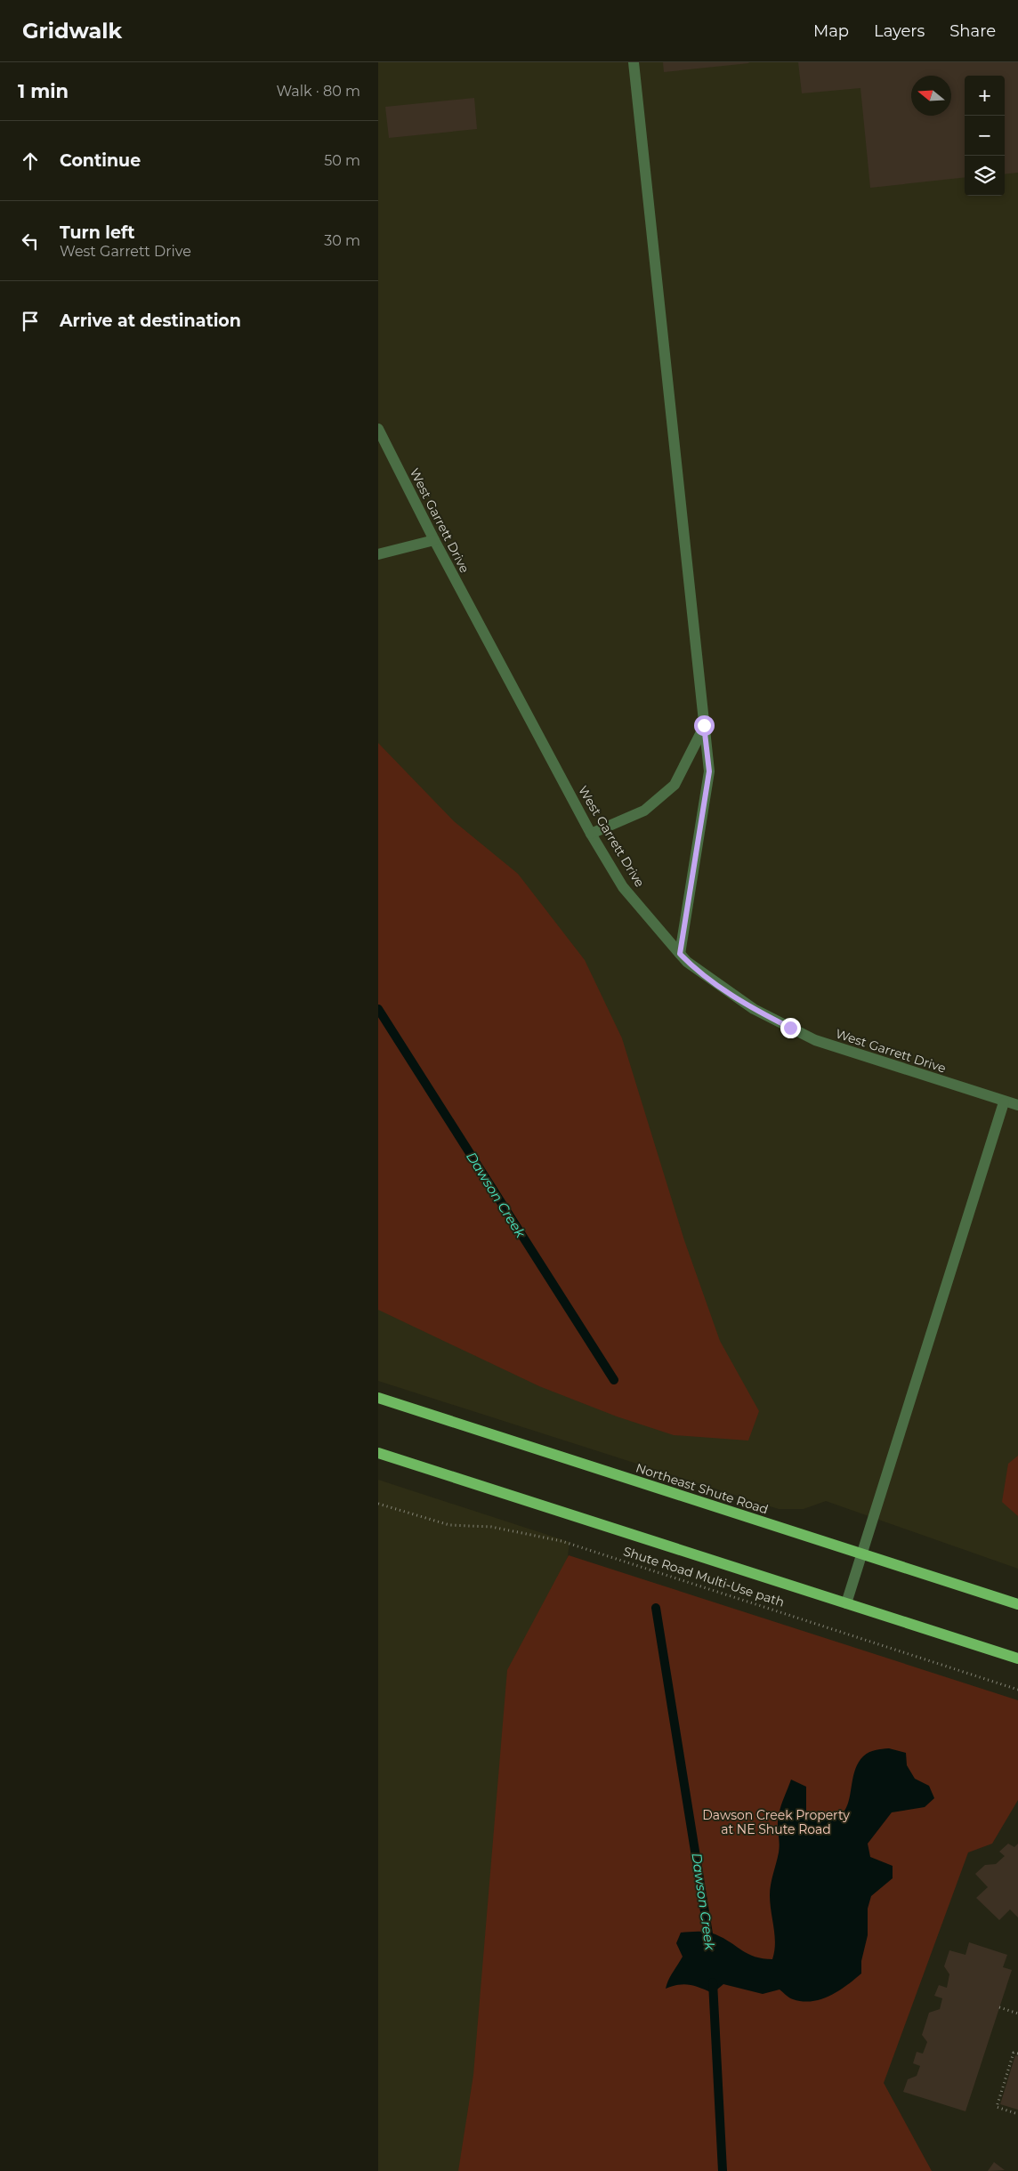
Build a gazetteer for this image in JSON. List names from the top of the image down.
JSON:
{
  "streets": {
    "main road": ["Northeast Shute Road"],
    "street": ["West Garrett Drive"],
    "path": ["Shute Road Multi-Use path"]
  },
  "water": ["Dawson Creek"],
  "parks": ["Dawson Creek Property at NE Shute Road"],
  "north": "left",
  "page": {
    "header": "Gridwalk",
    "nav": ["Map", "Layers", "Share"],
    "heading": ["1 min", "Walk · 80 m"],
    "map_buttons": ["+", "−"],
    "list": [
      ["Continue", "50 m"],
      ["Turn left", "West Garrett Drive", "30 m"],
      "Arrive at destination"
    ]
  }
}
